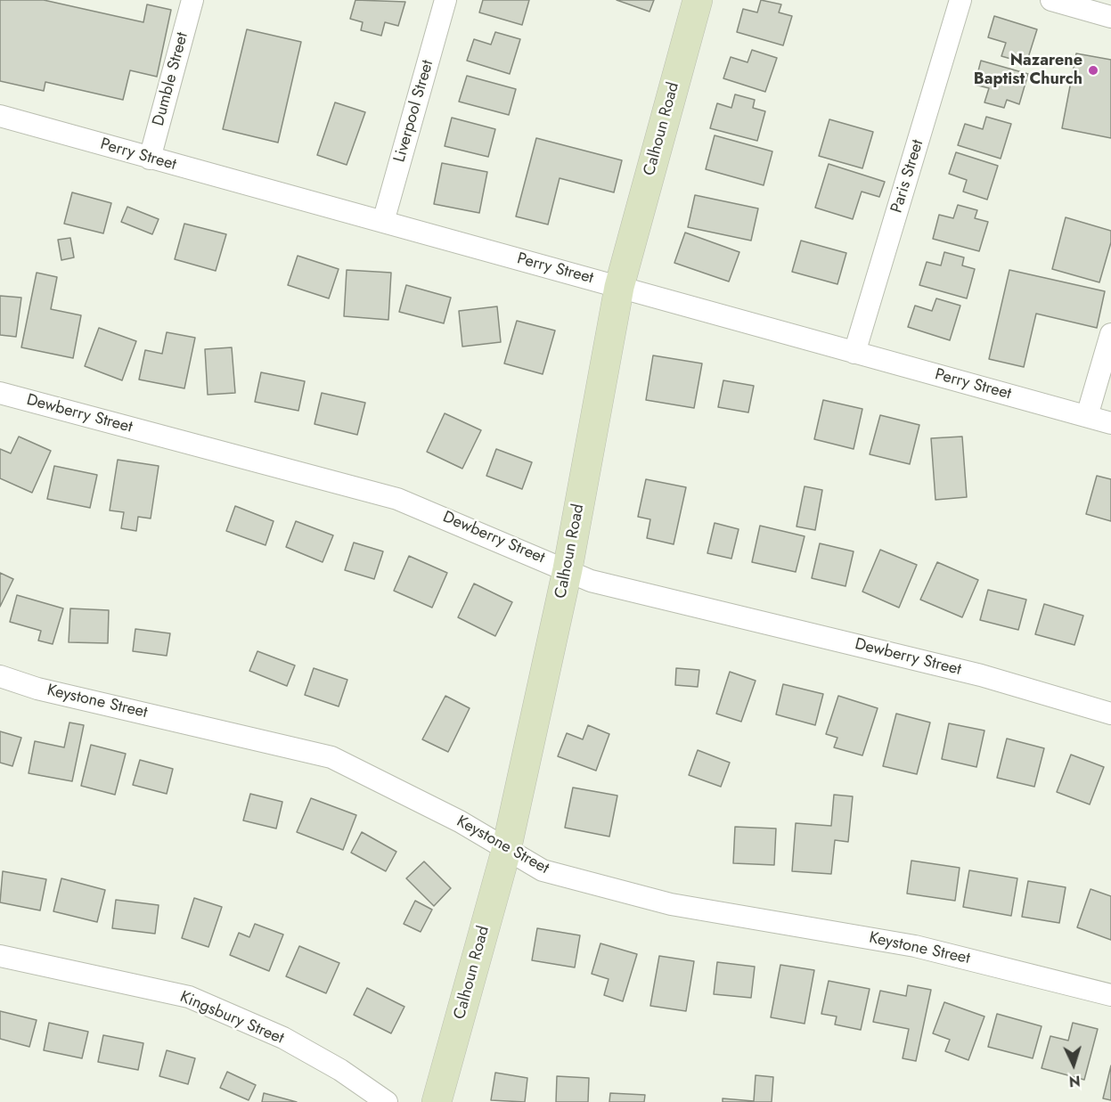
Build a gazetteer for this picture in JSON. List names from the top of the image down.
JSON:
{
  "streets": {
    "street": [
      "Dumble Street",
      "Liverpool Street",
      "Calhoun Road",
      "Perry Street",
      "Paris Street",
      "Dewberry Street",
      "Keystone Street",
      "Kingsbury Street"
    ]
  },
  "crossings": [
    ["Dumble Street", "Perry Street"],
    ["Liverpool Street", "Perry Street"],
    ["Calhoun Road", "Perry Street"],
    ["Calhoun Road", "Dewberry Street"],
    ["Calhoun Road", "Keystone Street"],
    ["Perry Street", "Paris Street"]
  ],
  "places": ["Nazarene Baptist Church"],
  "north": "bottom"
}
